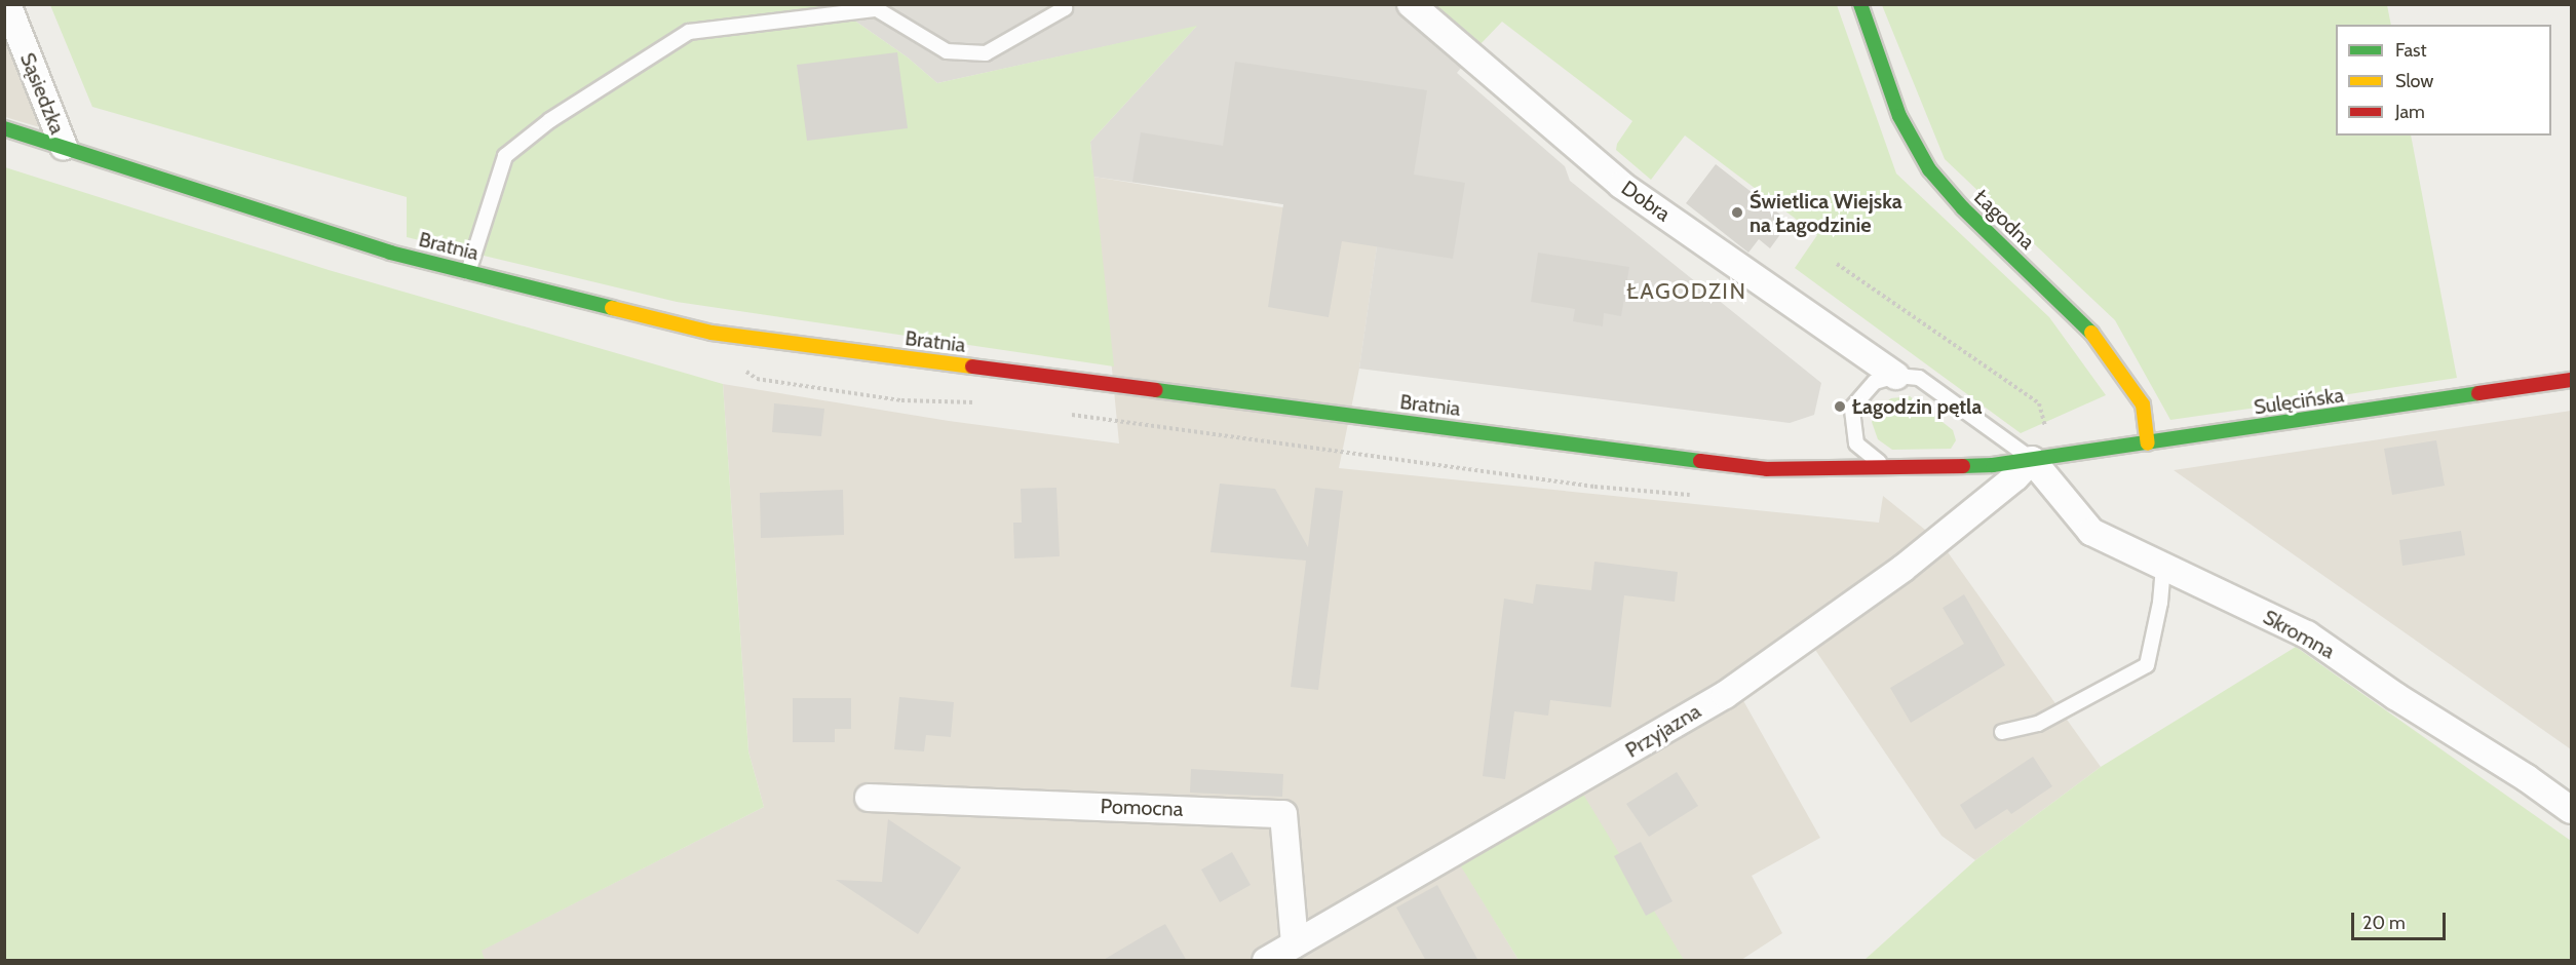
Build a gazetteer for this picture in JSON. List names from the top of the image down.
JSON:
{
  "streets": {
    "street": [
      "Sąsiedzka",
      "Dobra",
      "Łagodna",
      "Bratnia",
      "Sulęcińska",
      "Skromna",
      "Przyjazna",
      "Pomocna"
    ]
  },
  "crossings": [
    ["Sąsiedzka", "Bratnia"],
    ["Łagodna", "Sulęcińska"],
    ["Bratnia", "Sulęcińska"],
    ["Bratnia", "Skromna"],
    ["Bratnia", "Przyjazna"],
    ["Sulęcińska", "Skromna"],
    ["Sulęcińska", "Przyjazna"],
    ["Skromna", "Przyjazna"],
    ["Przyjazna", "Pomocna"]
  ],
  "districts": ["ŁAGODZIN"],
  "places": ["Świetlica Wiejska na Łagodzinie", "Łagodzin pętla"],
  "legend": ["Fast", "Slow", "Jam"],
  "scale_bar": "20 m"
}
